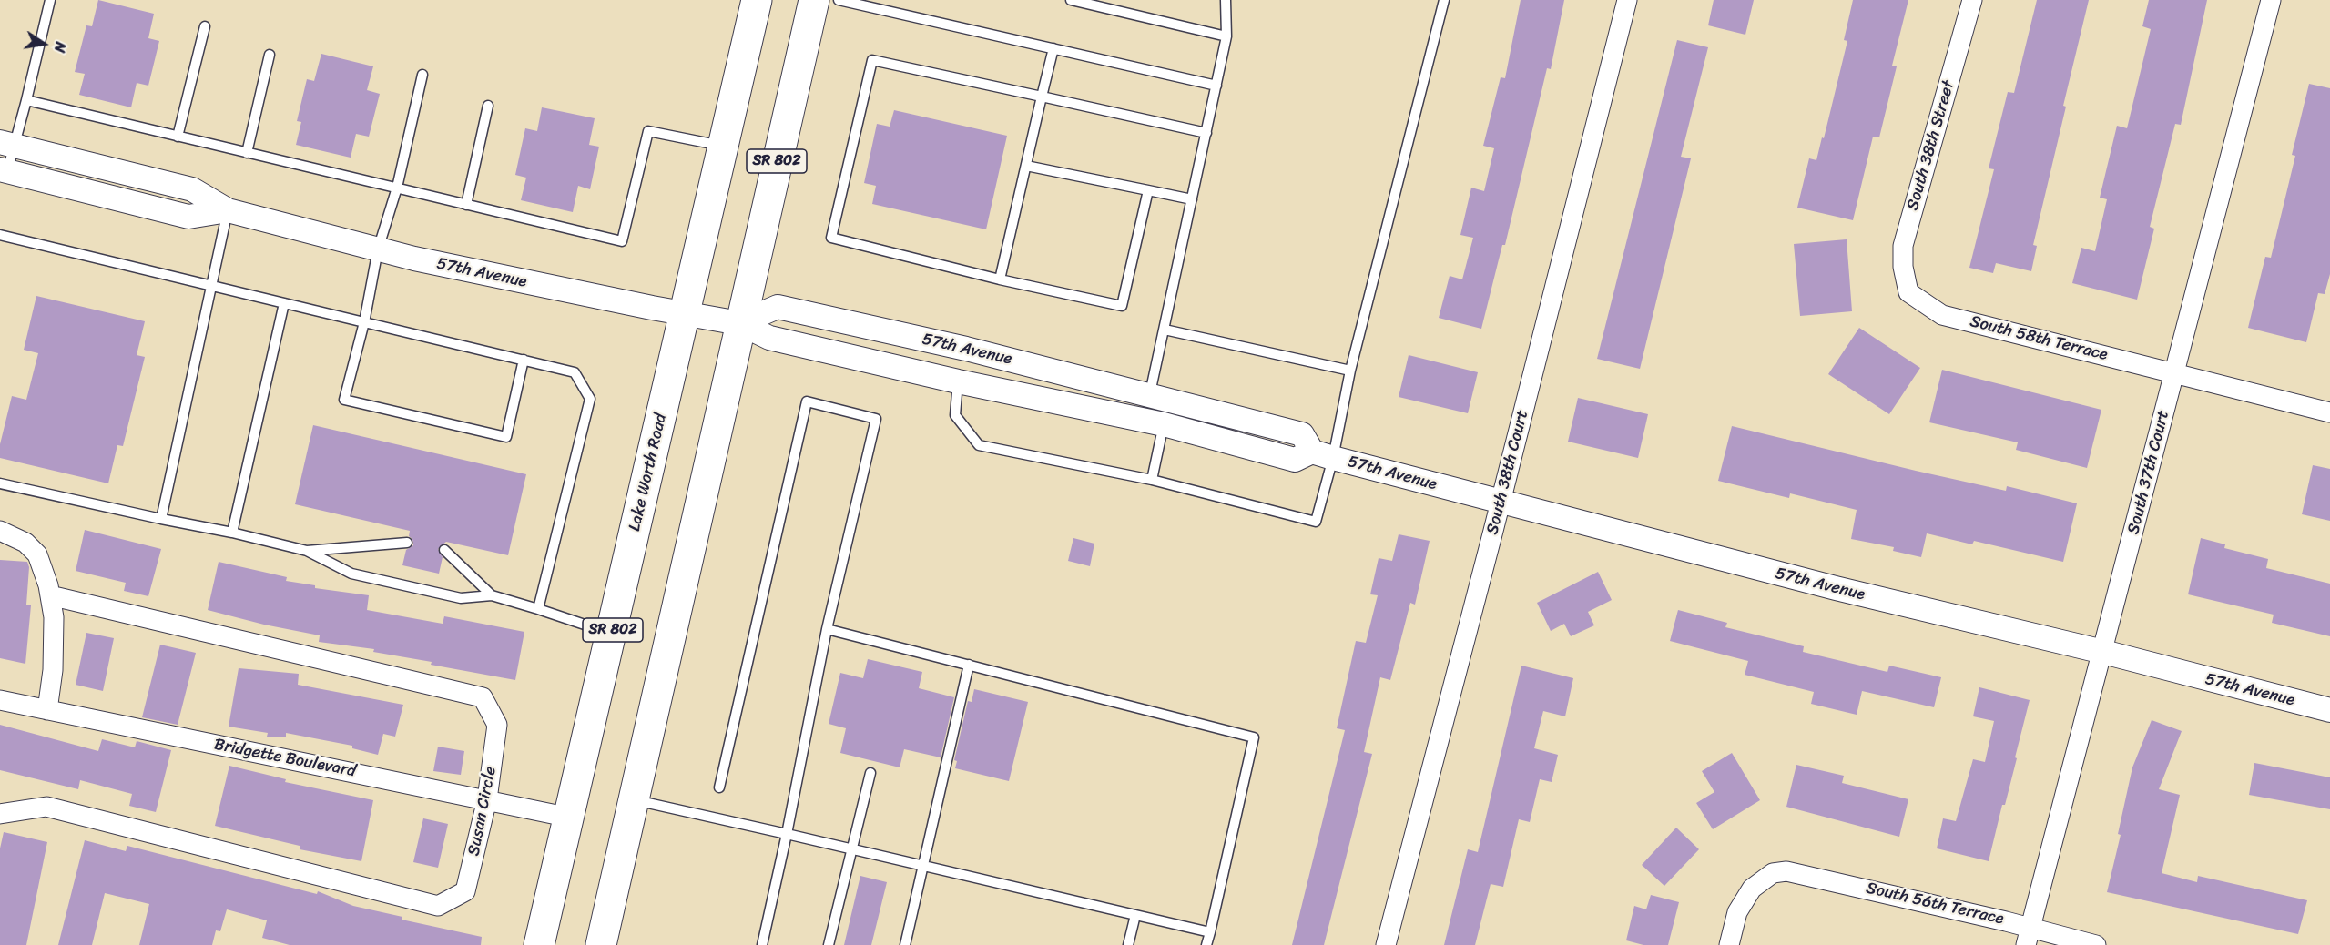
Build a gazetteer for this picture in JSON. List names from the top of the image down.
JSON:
{
  "streets": {
    "main road": ["SR 802", "Lake Worth Road"],
    "street": [
      "South 38th Street",
      "57th Avenue",
      "South 58th Terrace",
      "South 38th Court",
      "South 37th Court",
      "Bridgette Boulevard",
      "Susan Circle",
      "South 56th Terrace"
    ]
  },
  "crossings": [
    ["South 38th Street", "South 58th Terrace"],
    ["SR 802", "57th Avenue"],
    ["57th Avenue", "Lake Worth Road"],
    ["57th Avenue", "South 38th Court"],
    ["57th Avenue", "South 37th Court"],
    ["South 58th Terrace", "South 37th Court"],
    ["Lake Worth Road", "Bridgette Boulevard"],
    ["South 37th Court", "South 56th Terrace"],
    ["Bridgette Boulevard", "Susan Circle"]
  ],
  "north": "right"
}
